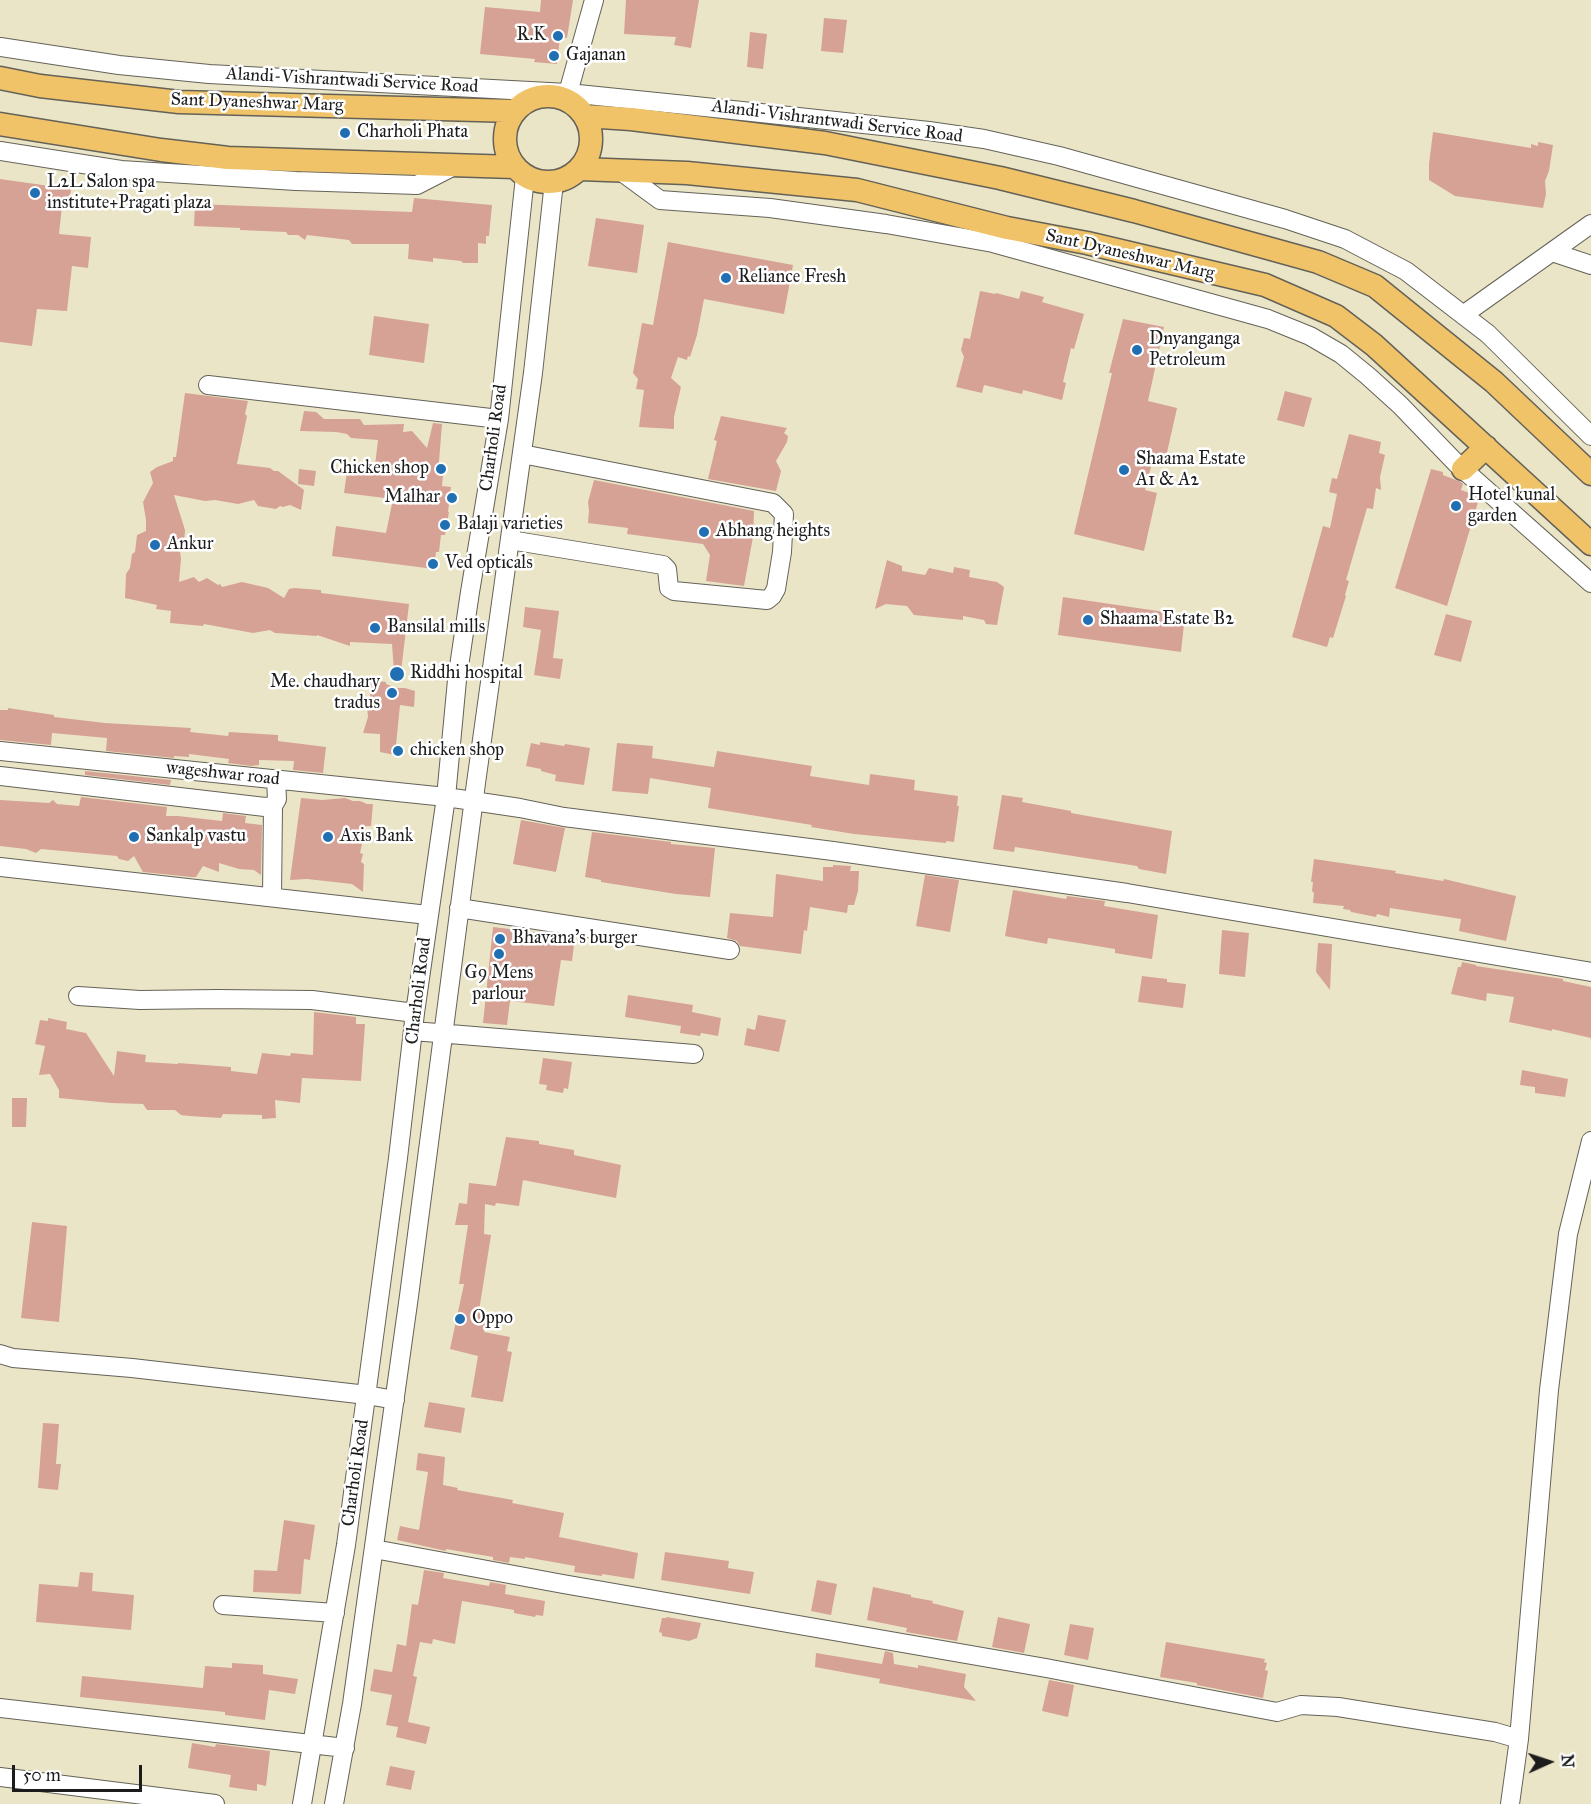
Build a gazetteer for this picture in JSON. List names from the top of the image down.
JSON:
{
  "streets": {
    "main road": ["Sant Dyaneshwar Marg"],
    "street": ["Alandi-Vishrantwadi Service Road", "Charholi Road", "wageshwar road"]
  },
  "crossings": [
    ["Alandi-Vishrantwadi Service Road", "Sant Dyaneshwar Marg"],
    ["Alandi-Vishrantwadi Service Road", "Charholi Road"],
    ["Sant Dyaneshwar Marg", "Charholi Road"],
    ["Charholi Road", "wageshwar road"]
  ],
  "places": [
    "R.K",
    "Gajanan",
    "Charholi Phata",
    "L2L Salon spa institute+Pragati plaza",
    "Reliance Fresh",
    "Dnyanganga Petroleum",
    "Chicken shop",
    "Shaama Estate A1 & A2",
    "Malhar",
    "Hotel kunal garden",
    "Balaji varieties",
    "Abhang heights",
    "Ankur",
    "Ved opticals",
    "Shaama Estate B2",
    "Bansilal mills",
    "Riddhi hospital",
    "Me. chaudhary tradus",
    "chicken shop",
    "Sankalp vastu",
    "Axis Bank",
    "Bhavana's burger",
    "G9 Mens parlour",
    "Oppo"
  ],
  "scale_bar": "50 m",
  "north": "right"
}
